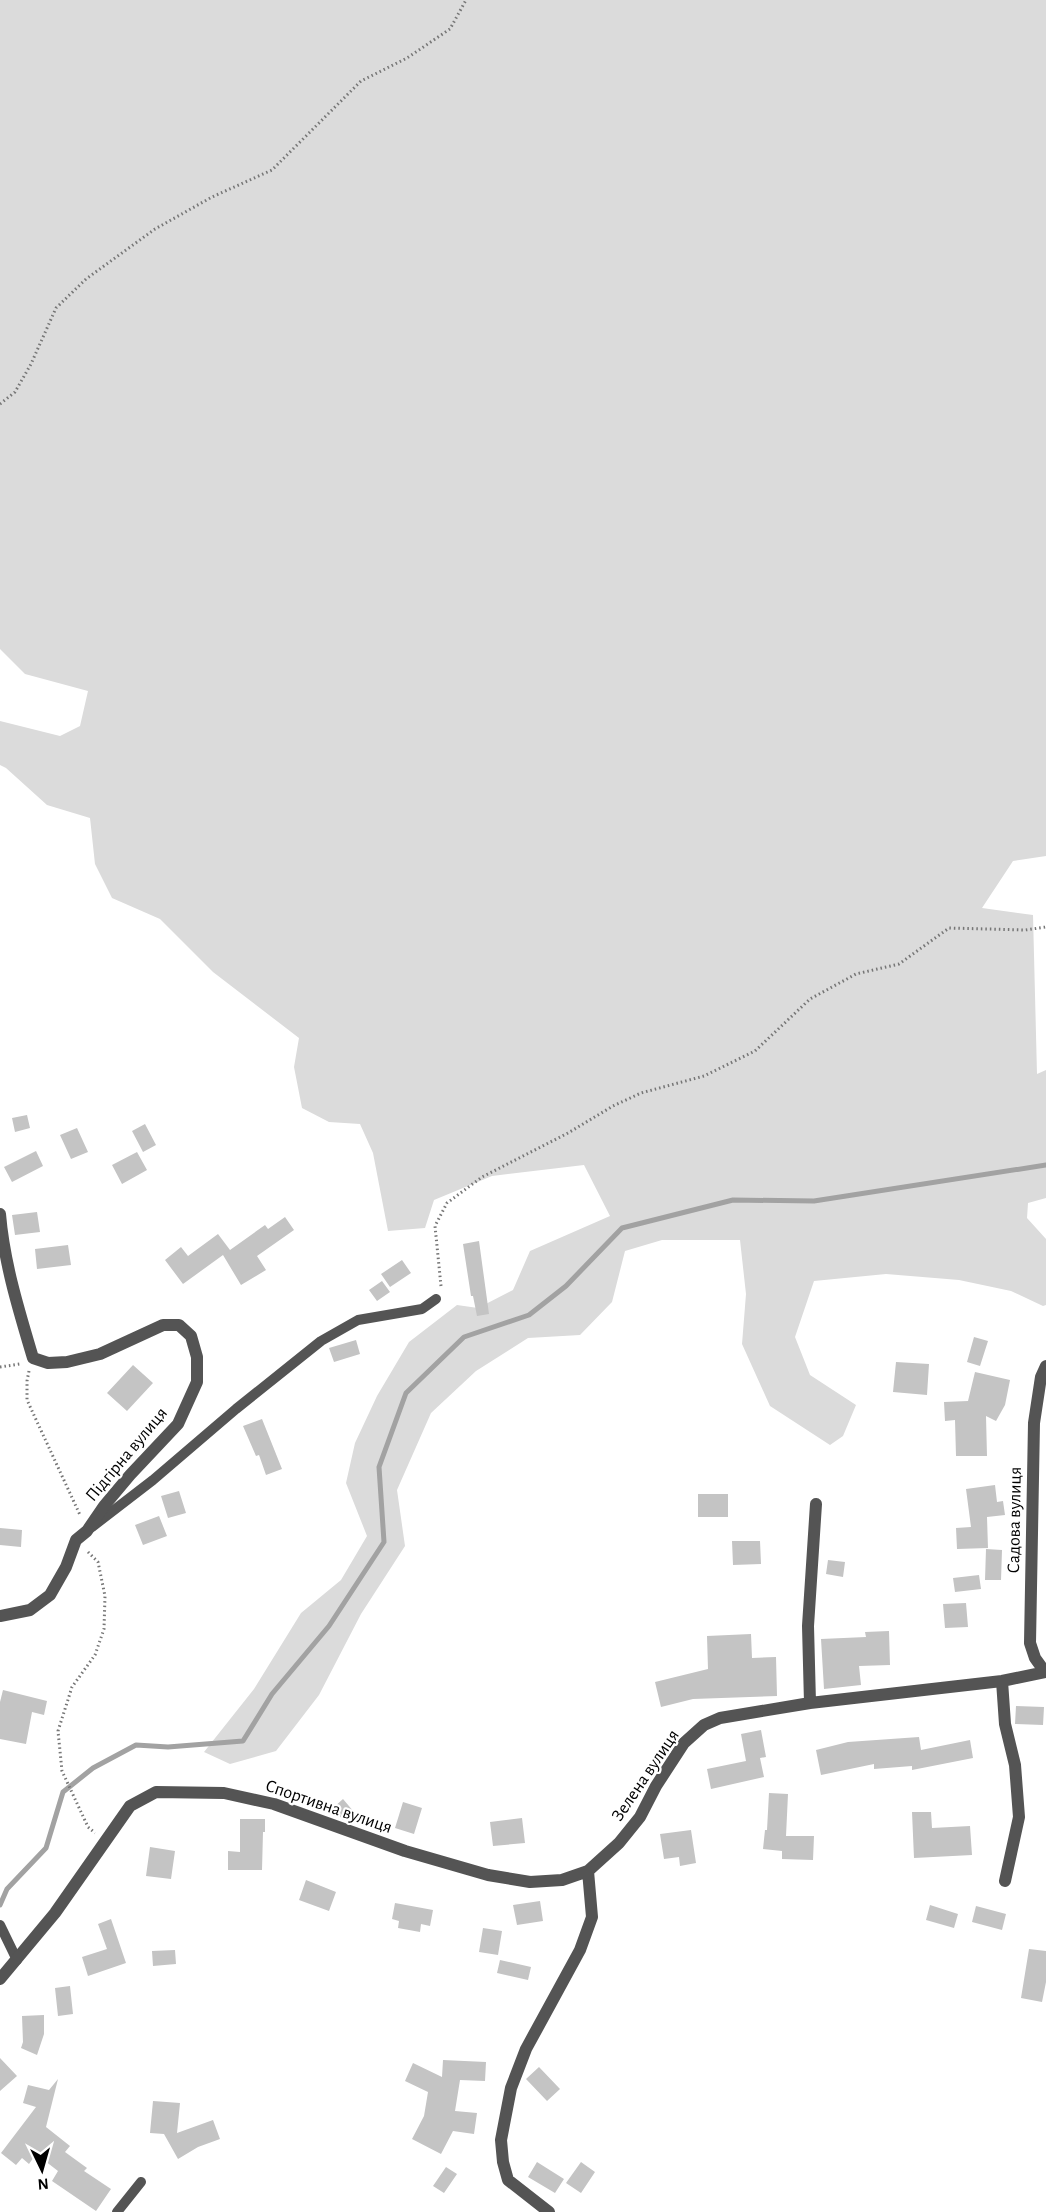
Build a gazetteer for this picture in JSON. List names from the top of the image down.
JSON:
{
  "streets": {
    "street": [
      "Підгірна вулиця",
      "Садова вулиця",
      "Зелена вулиця",
      "Спортивна вулиця"
    ]
  },
  "crossings": [
    ["Садова вулиця", "Зелена вулиця"],
    ["Зелена вулиця", "Спортивна вулиця"]
  ],
  "north": "bottom"
}
